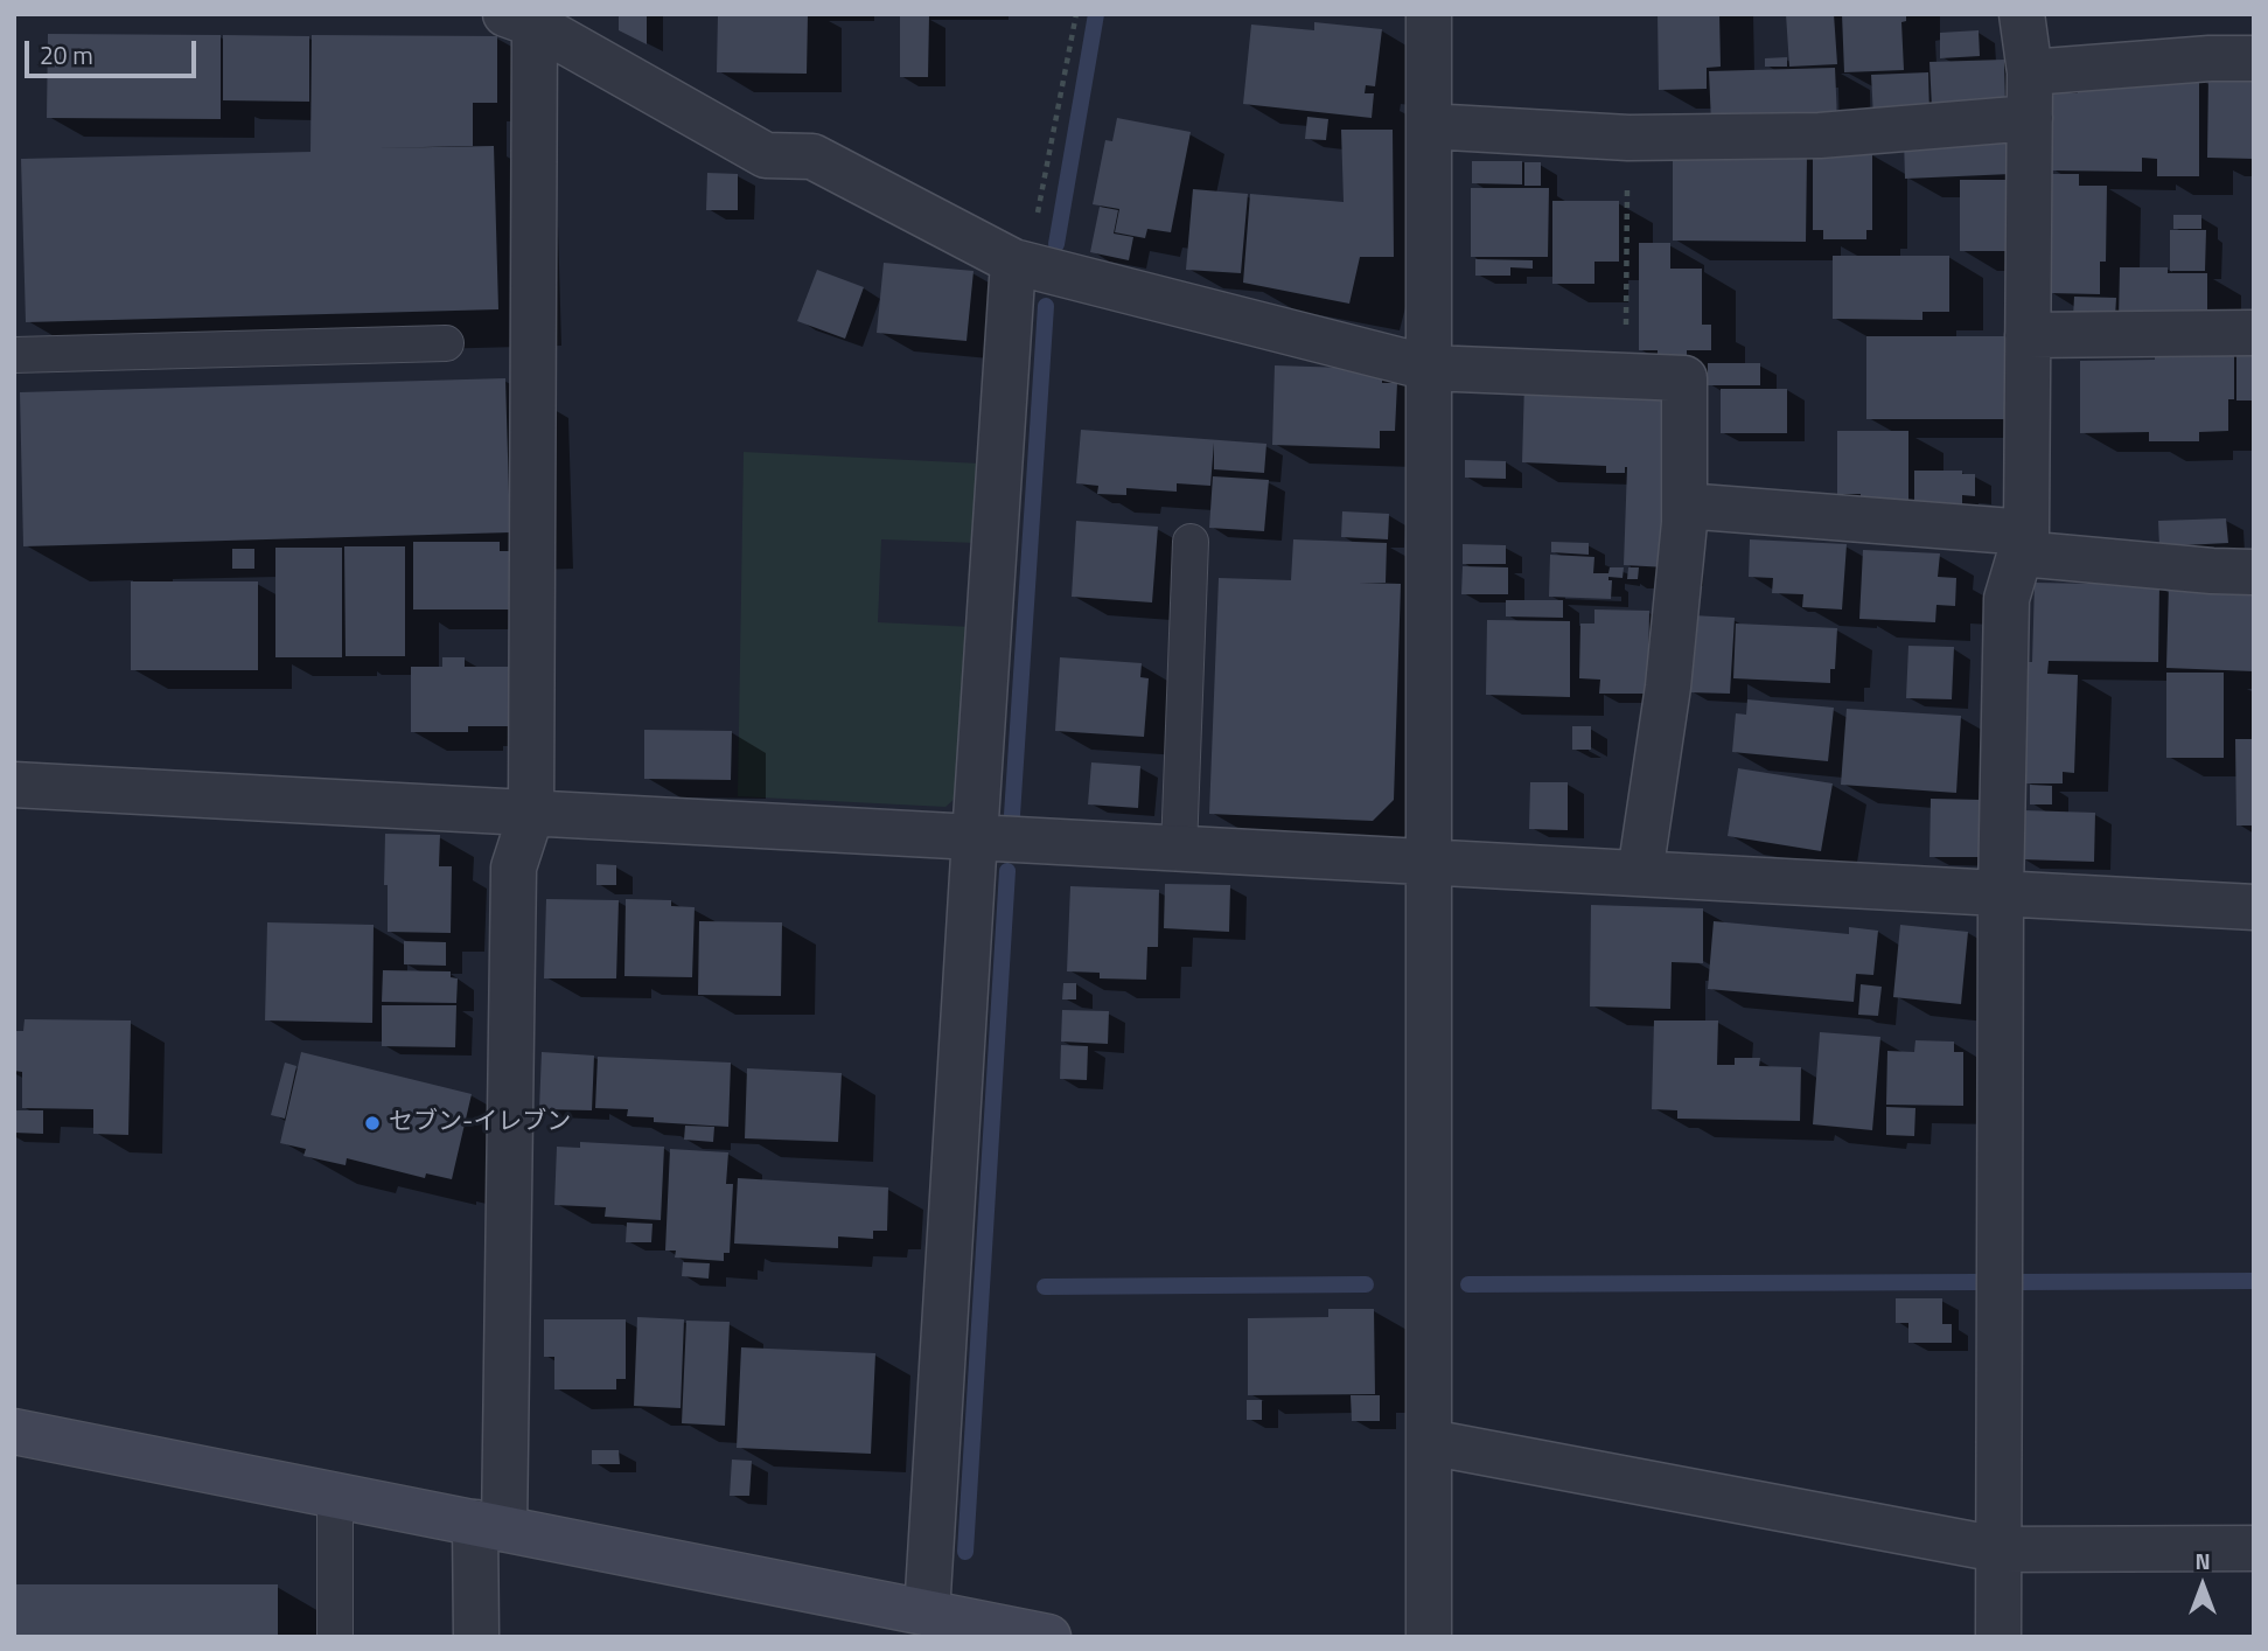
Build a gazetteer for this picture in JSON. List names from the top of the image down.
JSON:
{
  "places": ["セブン-イレブン"],
  "scale_bar": "20 m",
  "north": "top"
}
